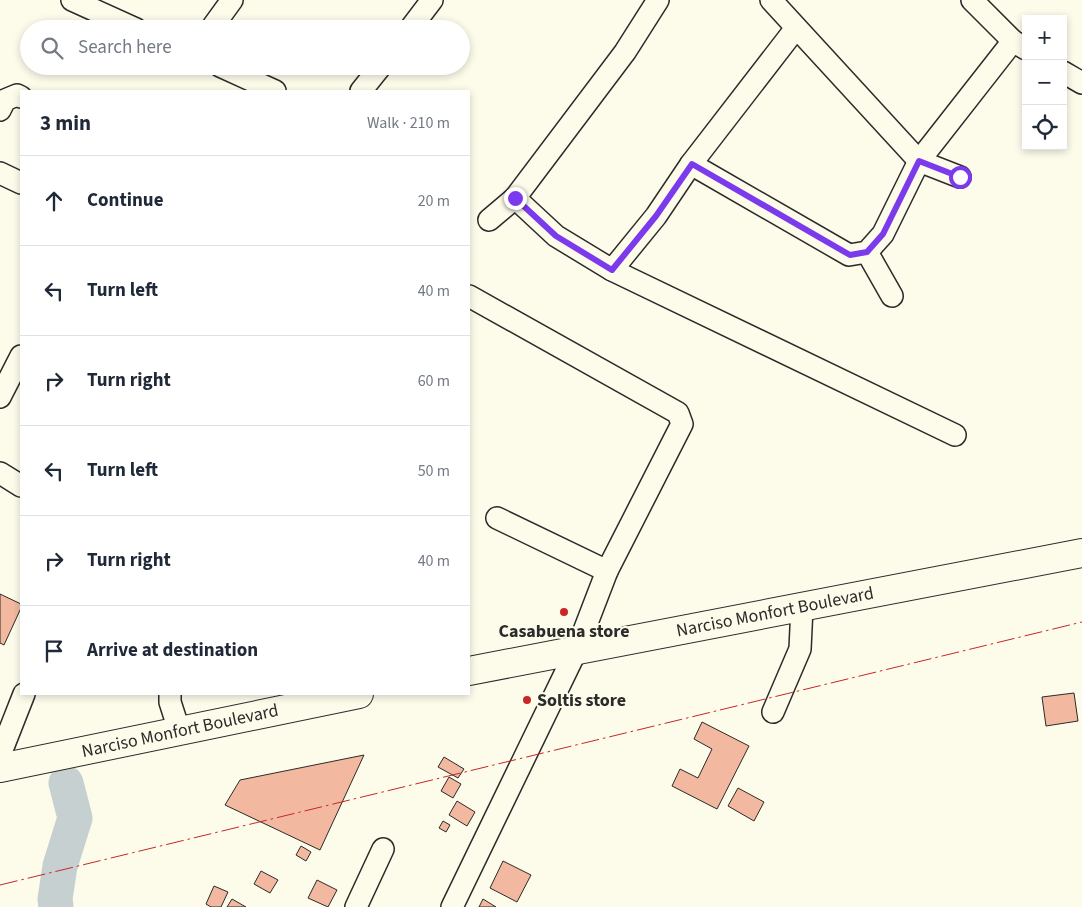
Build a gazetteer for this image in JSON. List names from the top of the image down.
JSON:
{
  "streets": {
    "main road": ["Narciso Monfort Boulevard"]
  },
  "places": ["Casabuena store", "Soltis store"],
  "page": {
    "map_buttons": ["+", "−"],
    "search": "Search here",
    "heading": ["3 min", "Walk · 210 m"],
    "list": [
      ["Continue", "20 m"],
      ["Turn left", "40 m"],
      ["Turn right", "60 m"],
      ["Turn left", "50 m"],
      ["Turn right", "40 m"],
      "Arrive at destination"
    ]
  }
}
